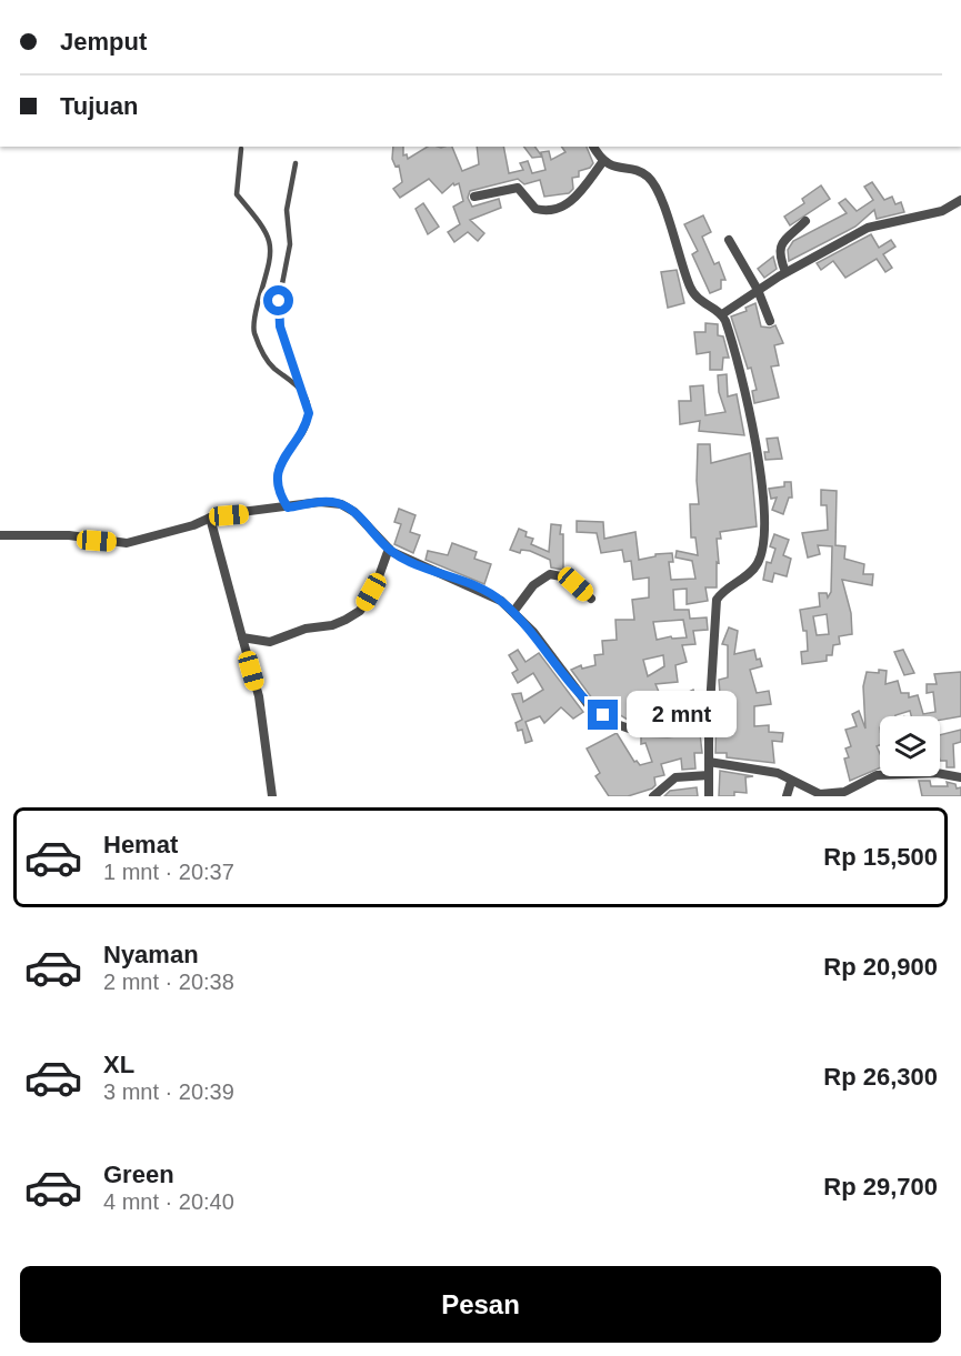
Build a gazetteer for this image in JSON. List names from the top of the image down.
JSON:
{
  "page": {
    "banner": ["Jemput", "Tujuan"],
    "bubble": "2 mnt",
    "list": [
      {
        "name": "Hemat",
        "note": "1 mnt · 20:37",
        "value": "Rp 15,500"
      },
      {
        "name": "Nyaman",
        "note": "2 mnt · 20:38",
        "value": "Rp 20,900"
      },
      {
        "name": "XL",
        "note": "3 mnt · 20:39",
        "value": "Rp 26,300"
      },
      {
        "name": "Green",
        "note": "4 mnt · 20:40",
        "value": "Rp 29,700"
      }
    ],
    "buttons": "Pesan"
  }
}
